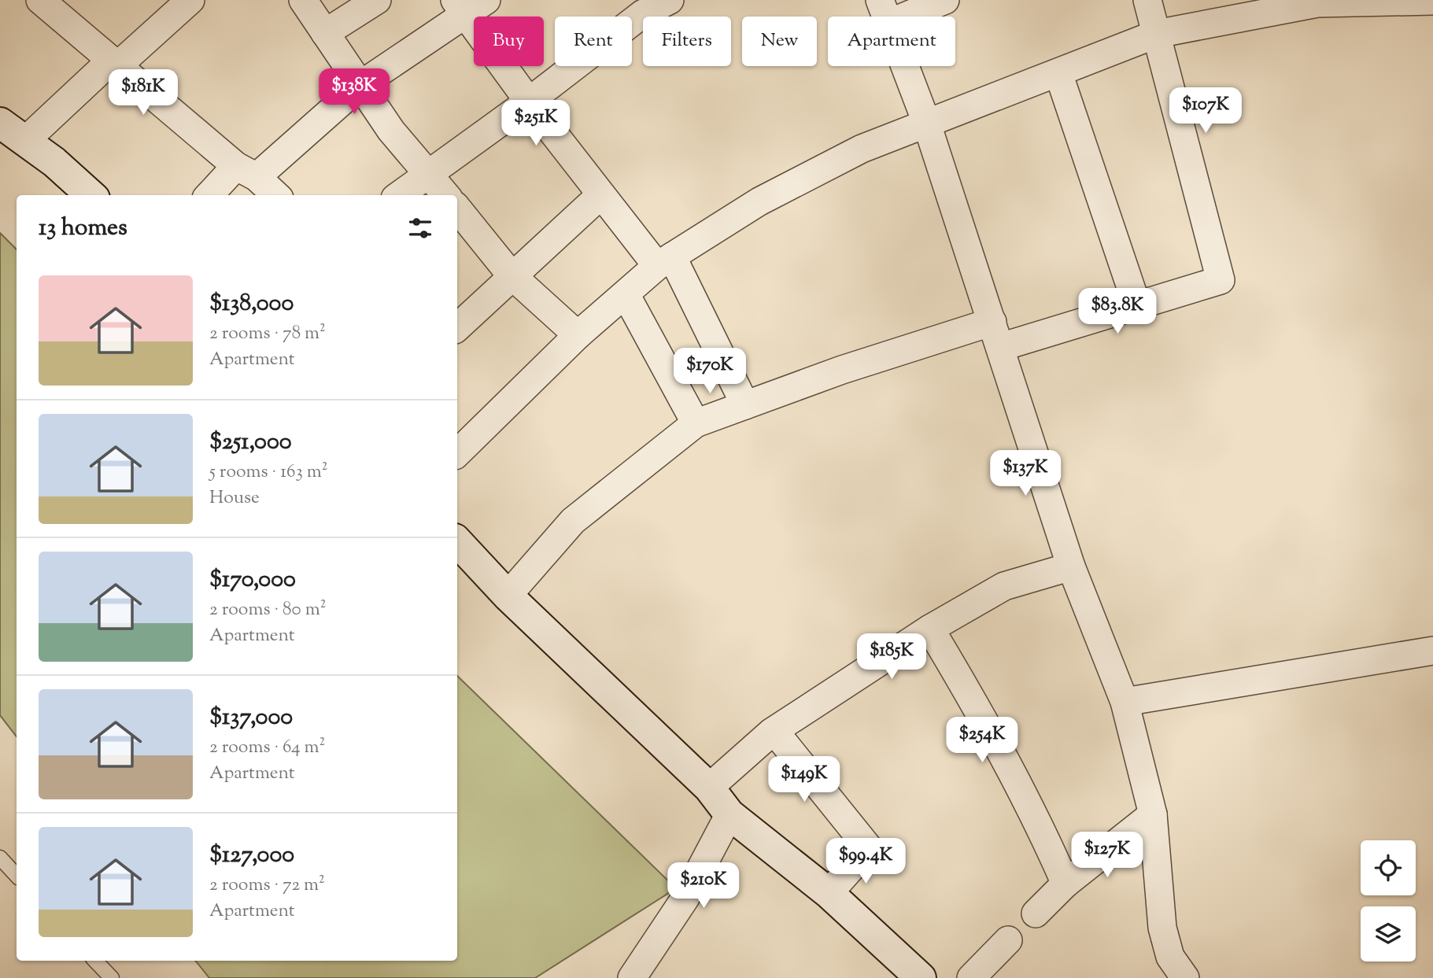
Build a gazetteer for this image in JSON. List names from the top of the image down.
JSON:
{
  "page": {
    "chip": [
      "Buy",
      "Rent",
      "Filters",
      "New",
      "Apartment"
    ],
    "price": [
      "$138K",
      "$181K",
      "$107K",
      "$251K",
      "$83.8K",
      "$170K",
      "$137K",
      "$185K",
      "$254K",
      "$149K",
      "$127K",
      "$99.4K",
      "$210K"
    ],
    "heading": "13 homes",
    "list": [
      {
        "name": "$138,000",
        "note": "2 rooms · 78 m² · Apartment"
      },
      {
        "name": "$251,000",
        "note": "5 rooms · 163 m² · House"
      },
      {
        "name": "$170,000",
        "note": "2 rooms · 80 m² · Apartment"
      },
      {
        "name": "$137,000",
        "note": "2 rooms · 64 m² · Apartment"
      },
      {
        "name": "$127,000",
        "note": "2 rooms · 72 m² · Apartment"
      }
    ]
  }
}
